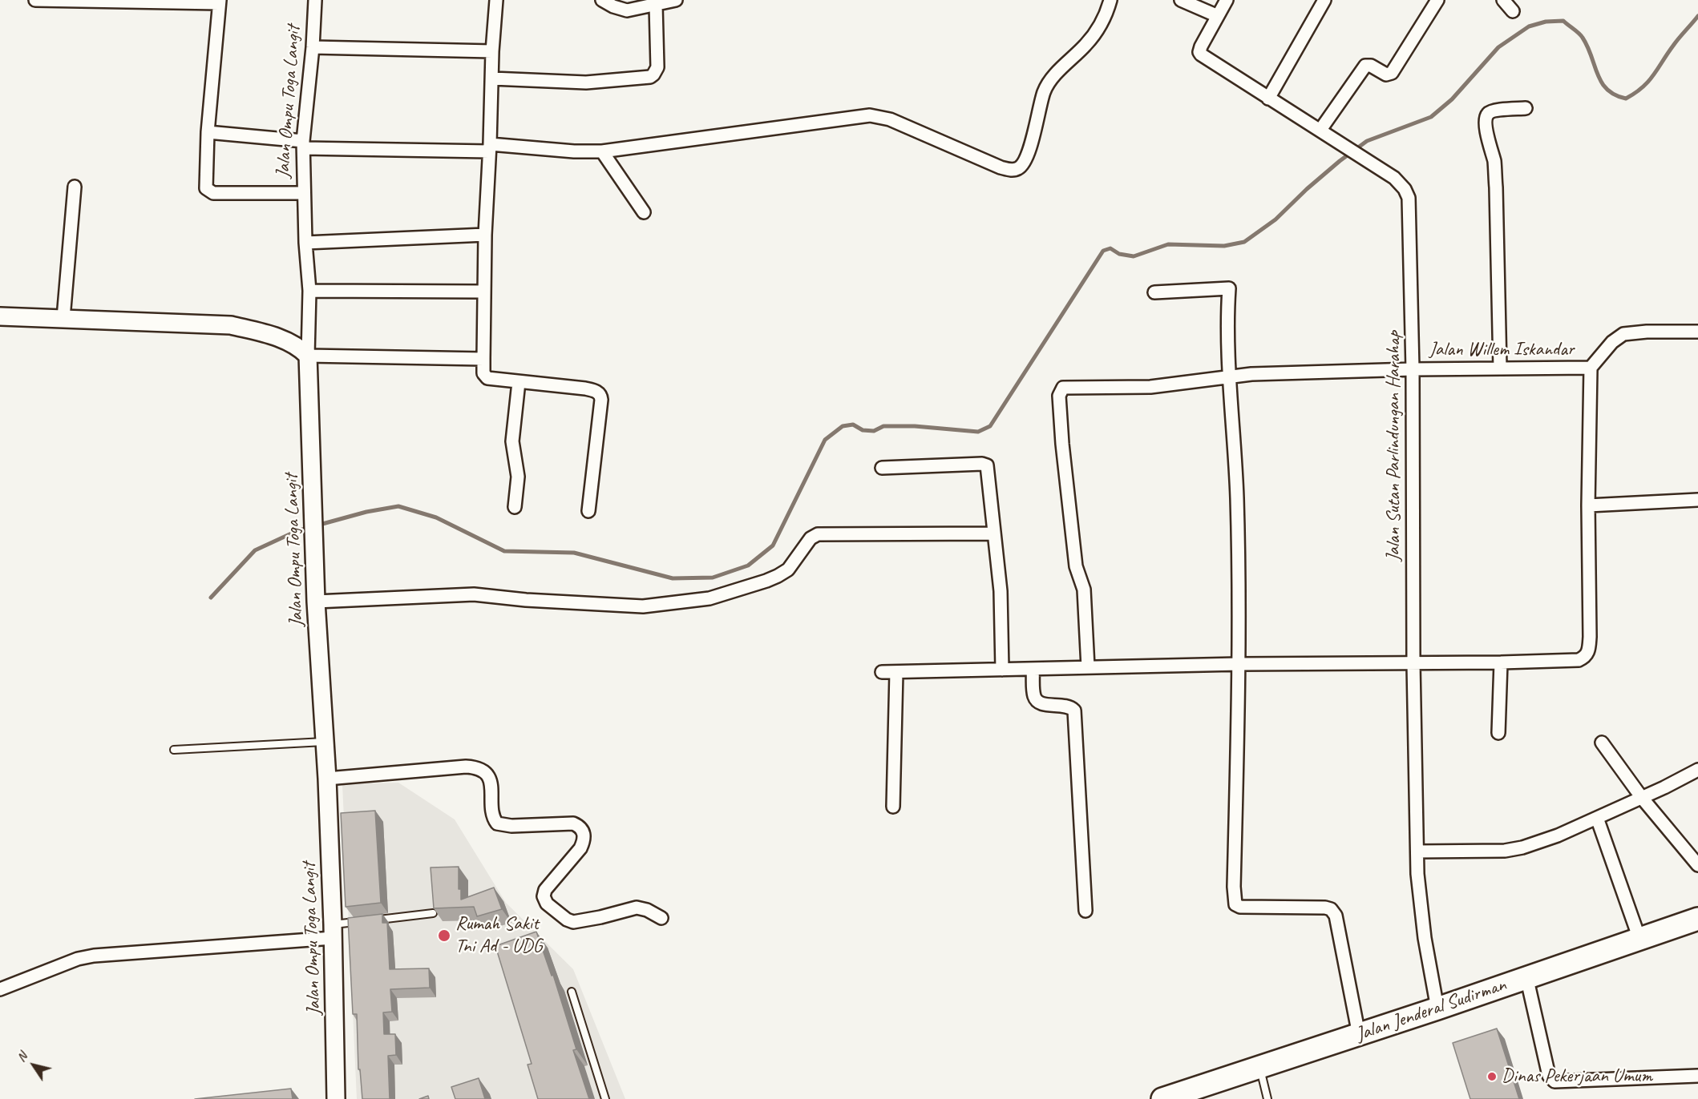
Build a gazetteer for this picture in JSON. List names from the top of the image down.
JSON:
{
  "streets": {
    "highway": ["Jalan Jenderal Sudirman"],
    "main road": ["Jalan Ompu Toga Langit"],
    "street": ["Jalan Willem Iskandar", "Jalan Sutan Parlindungan Harahap"]
  },
  "crossings": [
    ["Jalan Willem Iskandar", "Jalan Sutan Parlindungan Harahap"],
    ["Jalan Sutan Parlindungan Harahap", "Jalan Jenderal Sudirman"]
  ],
  "places": ["Rumah Sakit Tni Ad - UDG", "Dinas Pekerjaan Umum"],
  "north": "top left"
}
